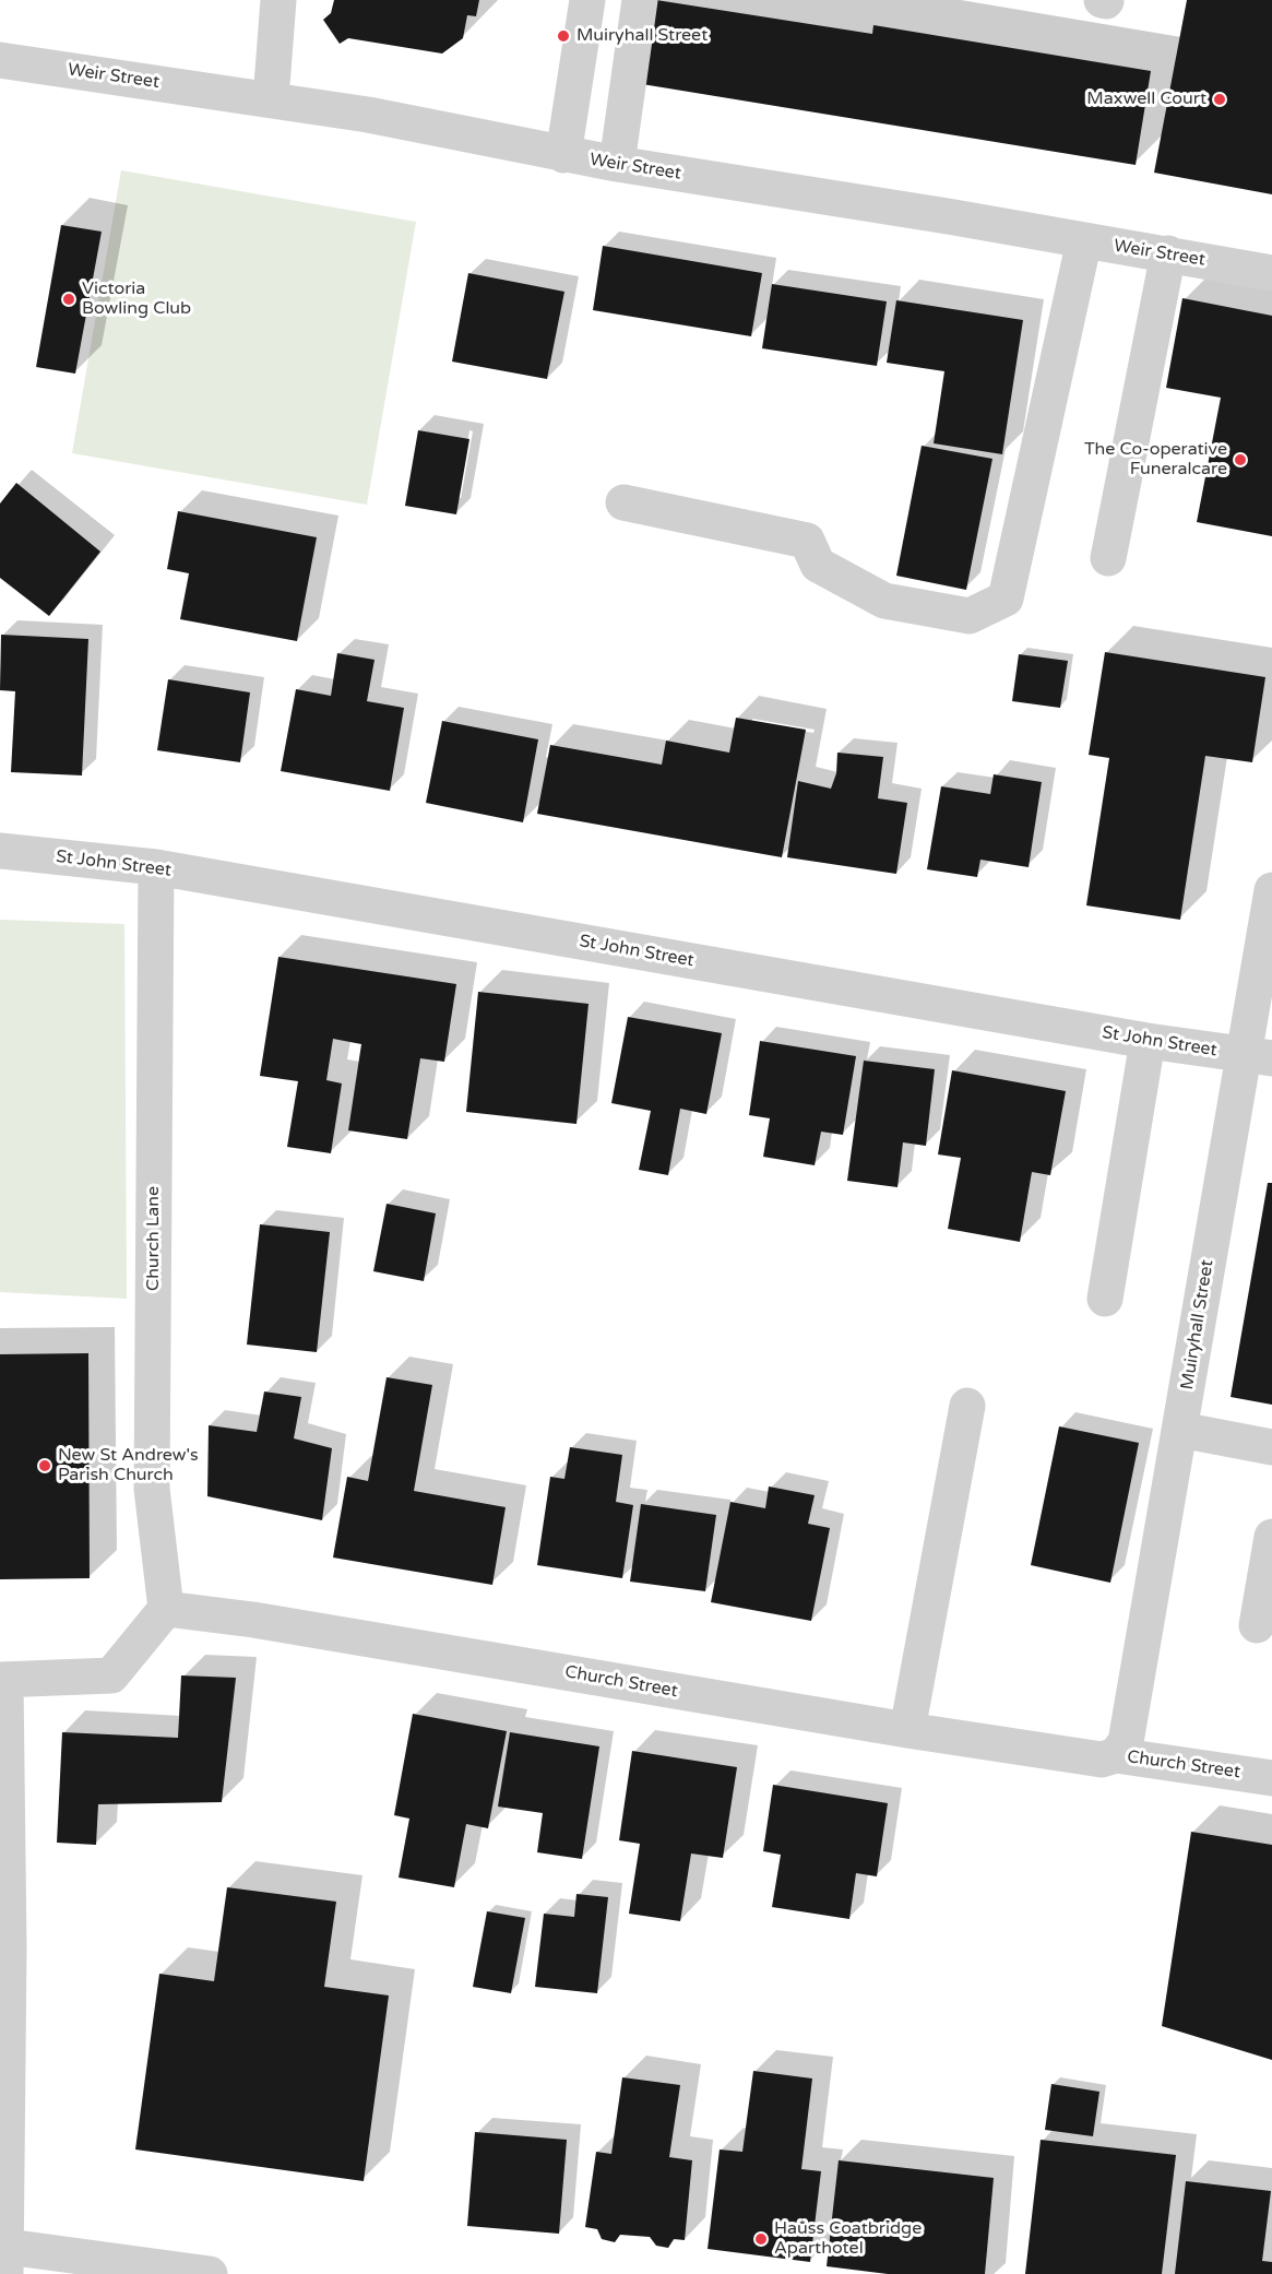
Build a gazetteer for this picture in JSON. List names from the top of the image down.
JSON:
{
  "streets": {
    "street": [
      "Weir Street",
      "St John Street",
      "Church Lane",
      "Muiryhall Street",
      "Church Street"
    ]
  },
  "crossings": [
    ["St John Street", "Church Lane"],
    ["St John Street", "Muiryhall Street"],
    ["Church Lane", "Church Street"],
    ["Muiryhall Street", "Church Street"]
  ],
  "places": [
    "Muiryhall Street",
    "Maxwell Court",
    "Victoria Bowling Club",
    "The Co-operative Funeralcare",
    "New St Andrew's Parish Church",
    "Haŭss Coatbridge Aparthotel"
  ]
}
